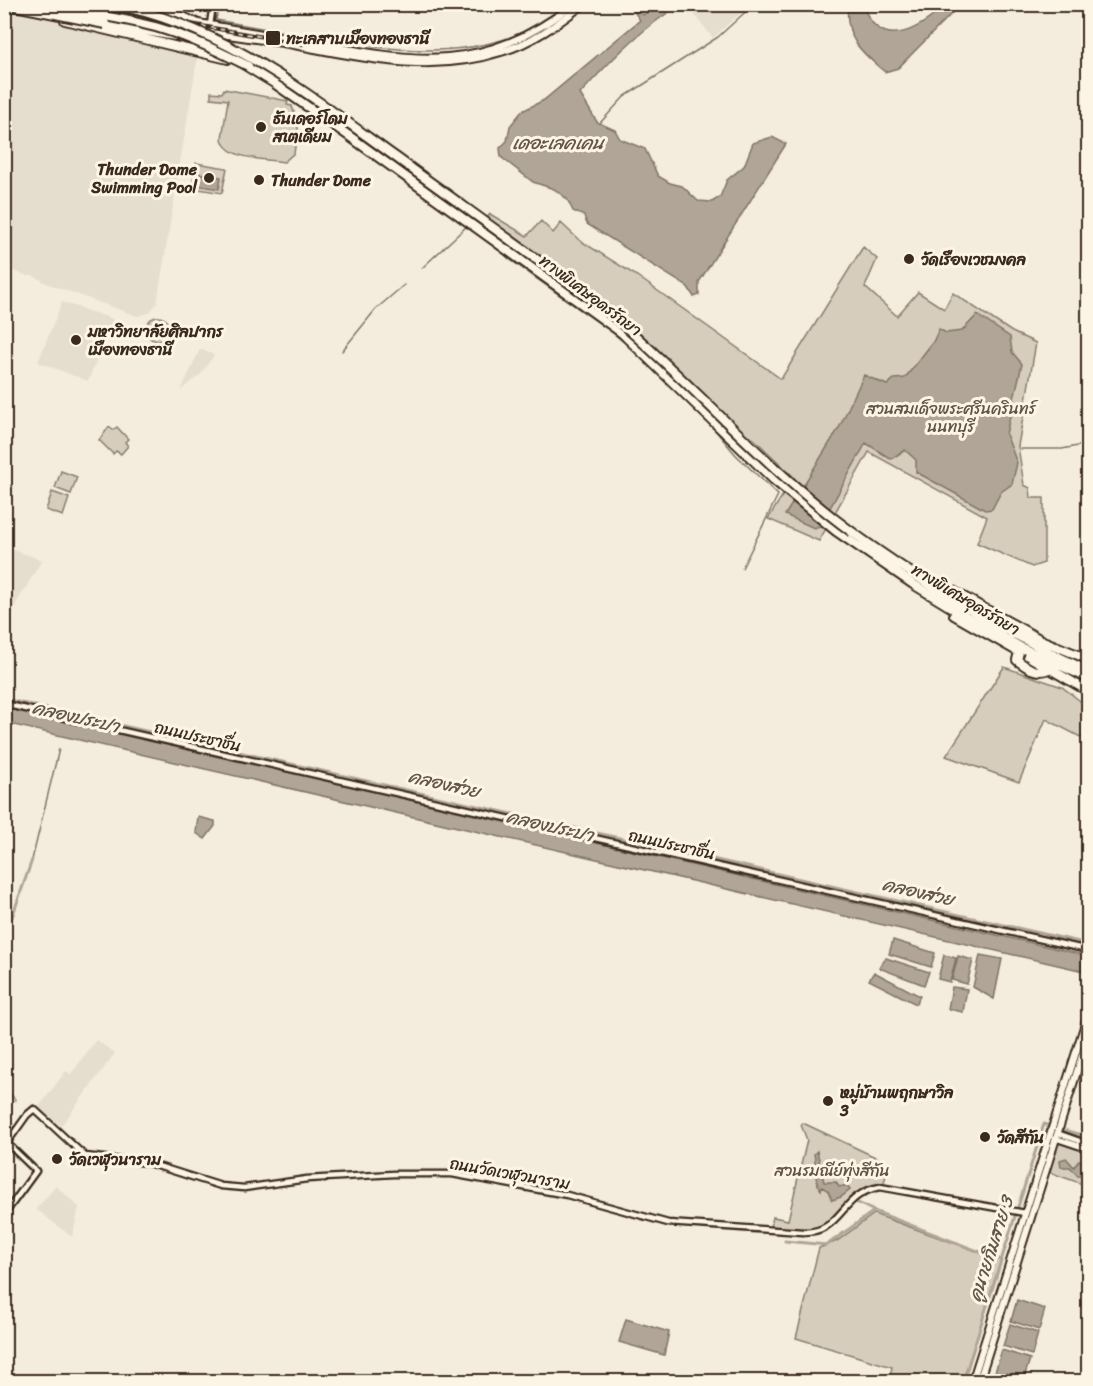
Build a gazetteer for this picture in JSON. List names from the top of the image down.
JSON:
{
  "streets": {
    "highway": ["ทางพิเศษอุดรรัถยา"],
    "street": ["ถนนประชาชื่น", "ถนนวัดเวฬุวนาราม"]
  },
  "water": [
    "เดอะเลคเคน",
    "คลองประปา",
    "คลองส่วย",
    "คูนายกิมสาย 3"
  ],
  "parks": ["สวนสมเด็จพระศรีนครินทร์ นนทบุรี", "สวนรมณีย์ทุ่งสีกัน"],
  "places": {
    "transit": ["ทะเลสาบเมืองทองธานี"],
    "other": [
      "ธันเดอร์โดม สเตเดียม",
      "Thunder Dome Swimming Pool",
      "Thunder Dome",
      "วัดเรืองเวชมงคล",
      "มหาวิทยาลัยศิลปากร เมืองทองธานี",
      "หมู่บ้านพฤกษาวิล 3",
      "วัดสีกัน",
      "วัดเวฬุวนาราม"
    ]
  }
}
